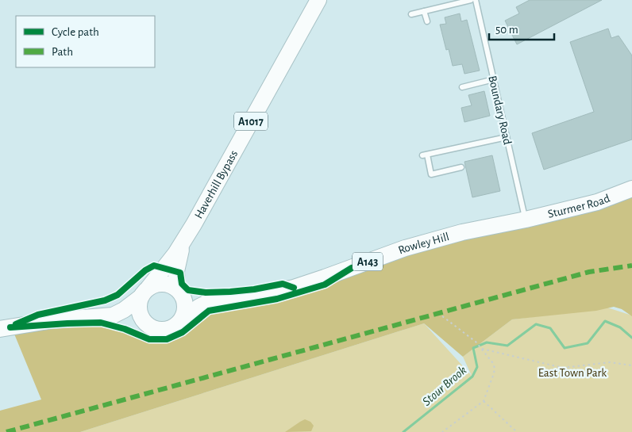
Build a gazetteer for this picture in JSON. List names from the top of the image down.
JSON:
{
  "streets": {
    "main road": [
      "A1017",
      "Haverhill Bypass",
      "Sturmer Road",
      "Rowley Hill",
      "A143"
    ],
    "lane": ["Boundary Road"]
  },
  "crossings": [
    ["Boundary Road", "Sturmer Road"],
    ["Boundary Road", "Rowley Hill"],
    ["A1017", "Haverhill Bypass"],
    ["A1017", "Rowley Hill"],
    ["Haverhill Bypass", "Rowley Hill"],
    ["Sturmer Road", "Rowley Hill"]
  ],
  "water": ["Stour Brook"],
  "parks": ["East Town Park"],
  "legend": ["Cycle path", "Path"],
  "scale_bar": "50 m"
}
